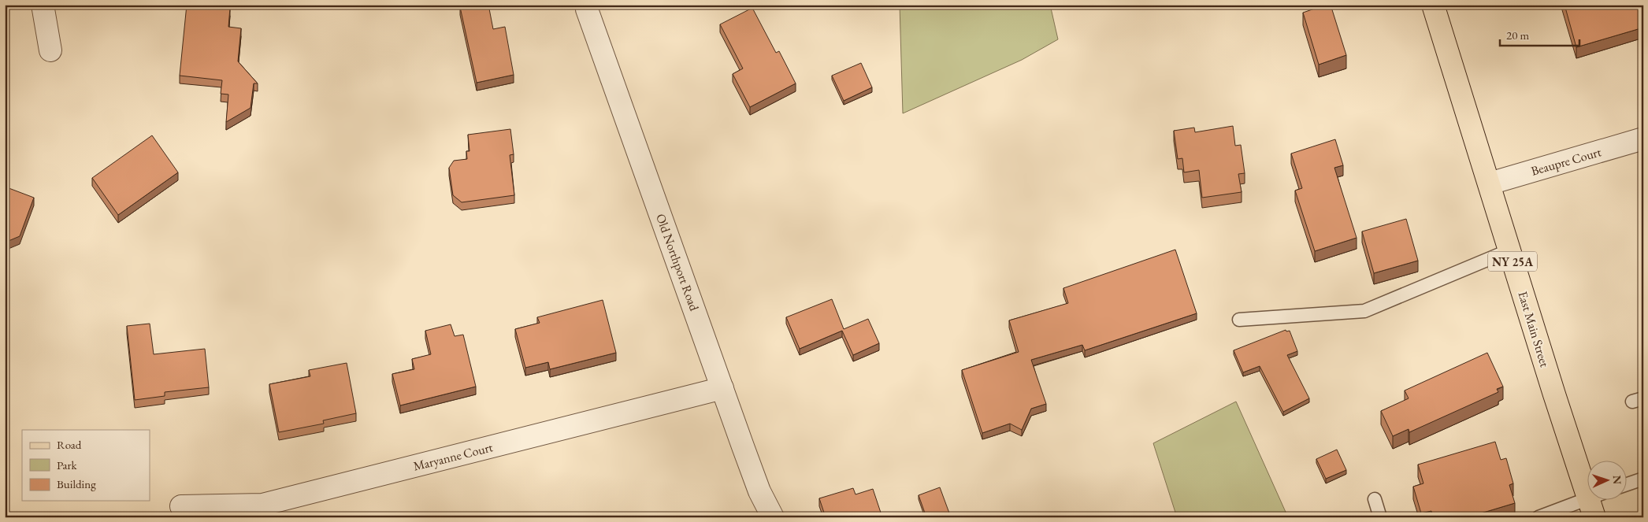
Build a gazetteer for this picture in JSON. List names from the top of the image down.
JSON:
{
  "streets": {
    "main road": ["NY 25A", "East Main Street"],
    "street": ["Beaupre Court", "Old Northport Road", "Maryanne Court"]
  },
  "crossings": [
    ["Beaupre Court", "East Main Street"],
    ["Old Northport Road", "Maryanne Court"]
  ],
  "legend": ["Road", "Park", "Building"],
  "scale_bar": "20 m",
  "north": "right"
}
